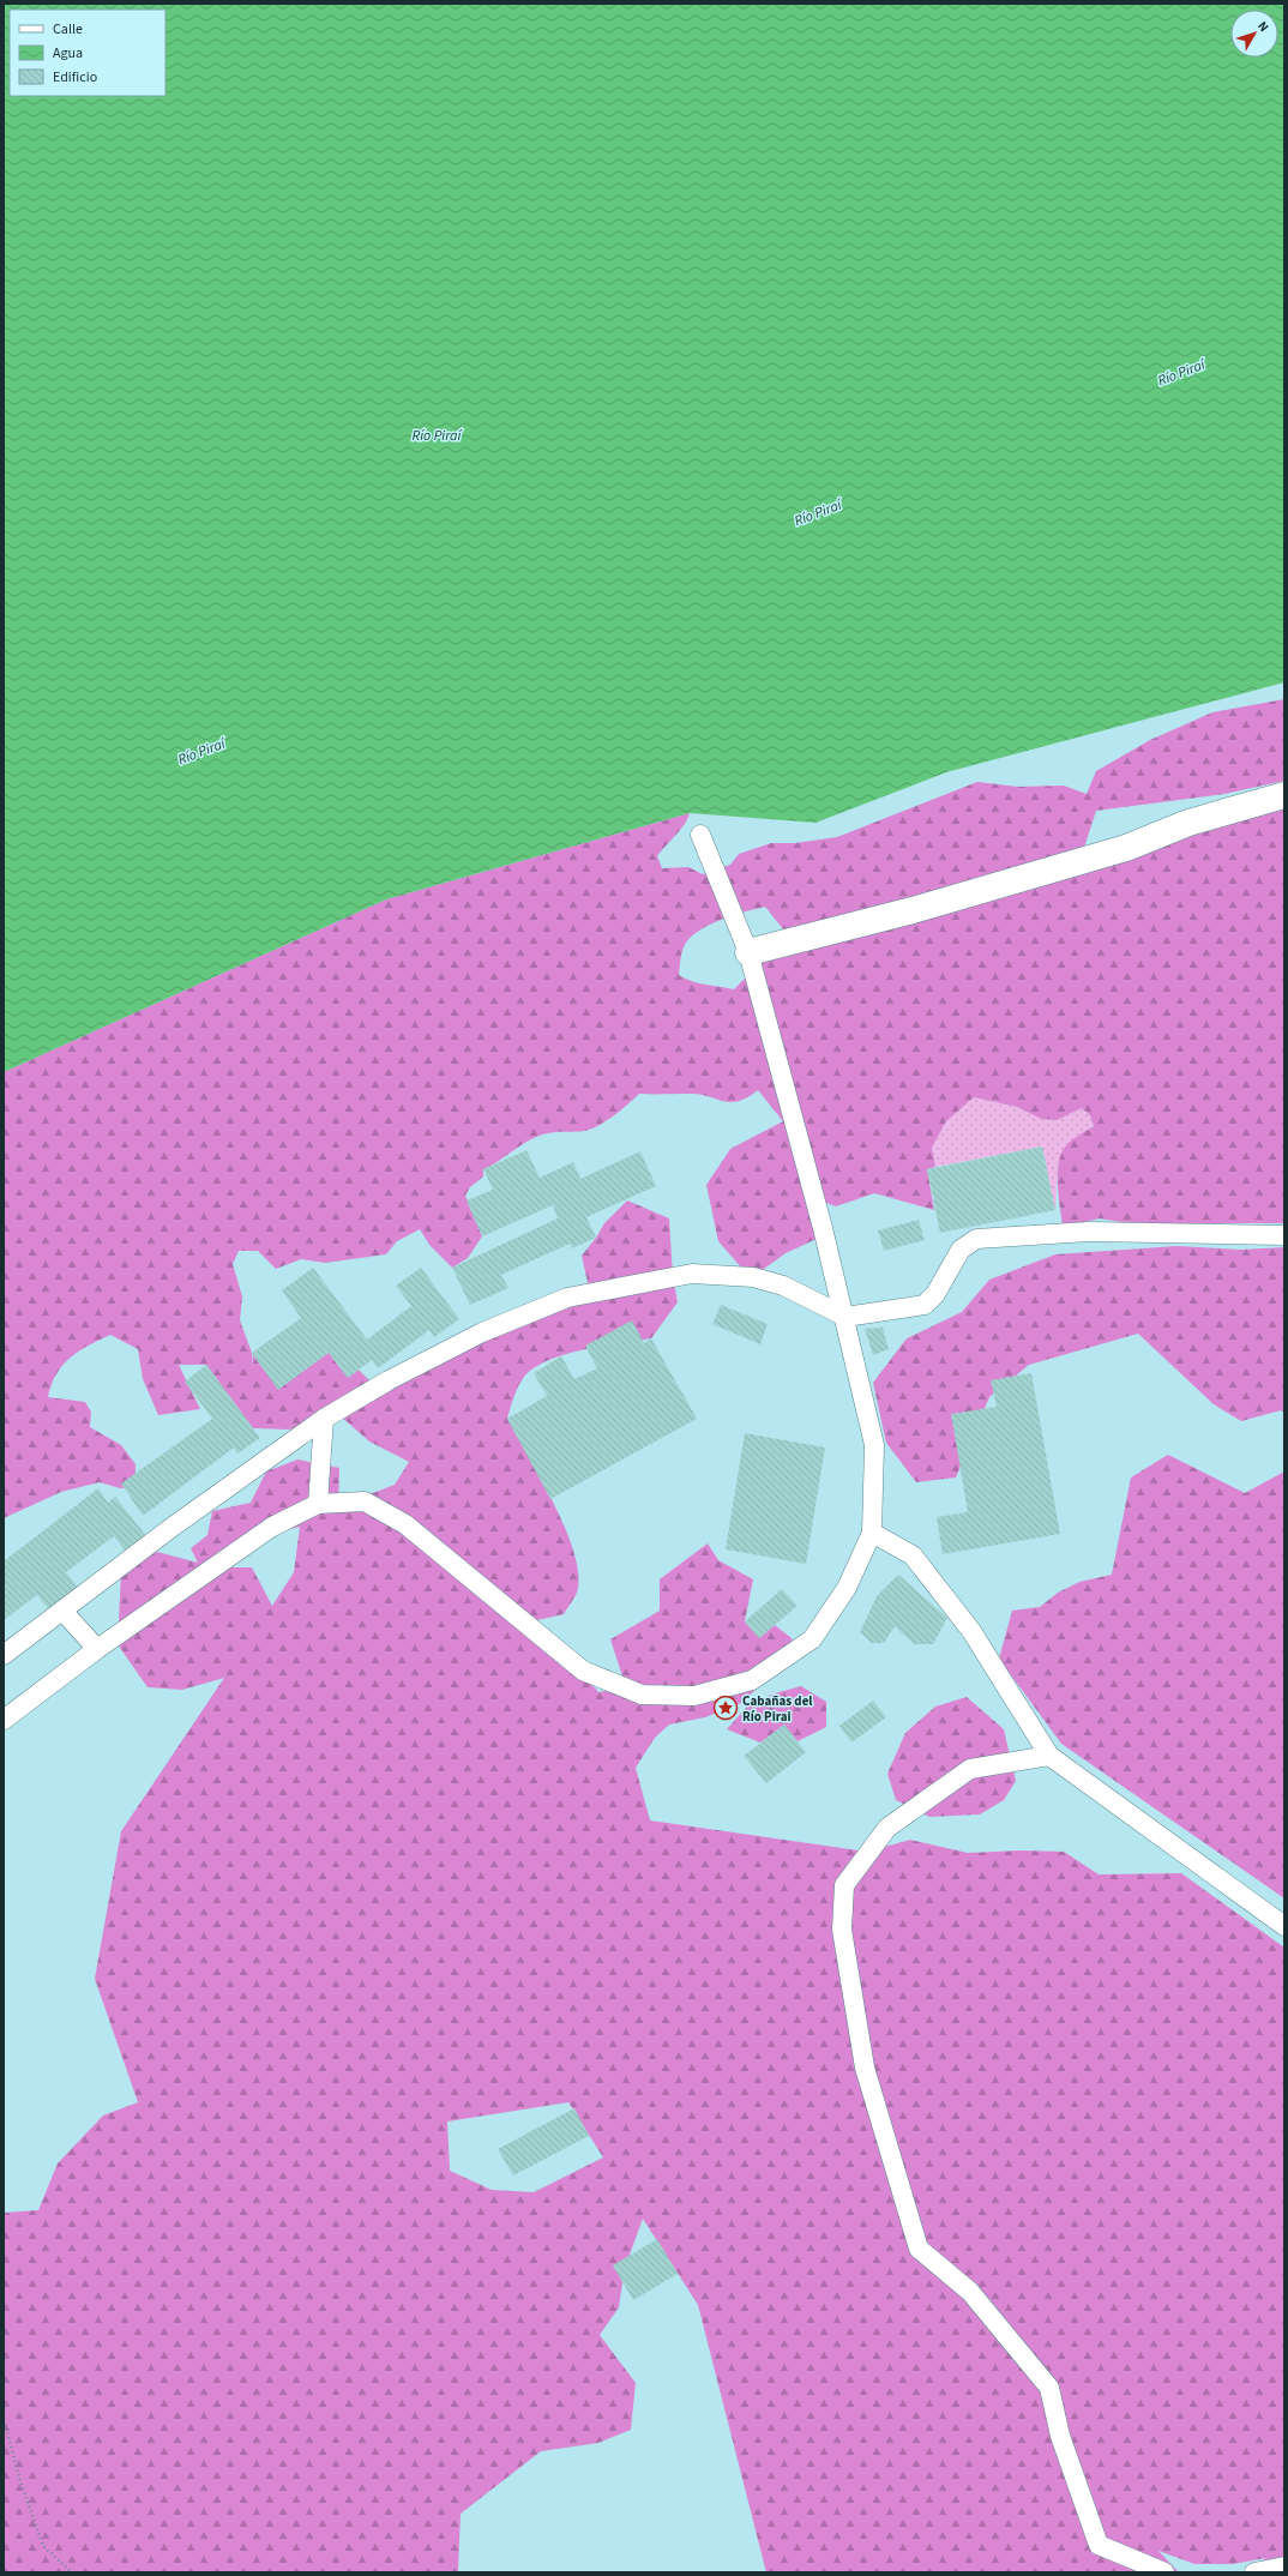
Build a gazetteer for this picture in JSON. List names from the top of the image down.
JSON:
{
  "water": ["Río Piraí"],
  "places": {
    "place": ["Cabañas del Río Pirai"]
  },
  "legend": ["Calle", "Agua", "Edificio"],
  "north": "top right"
}
